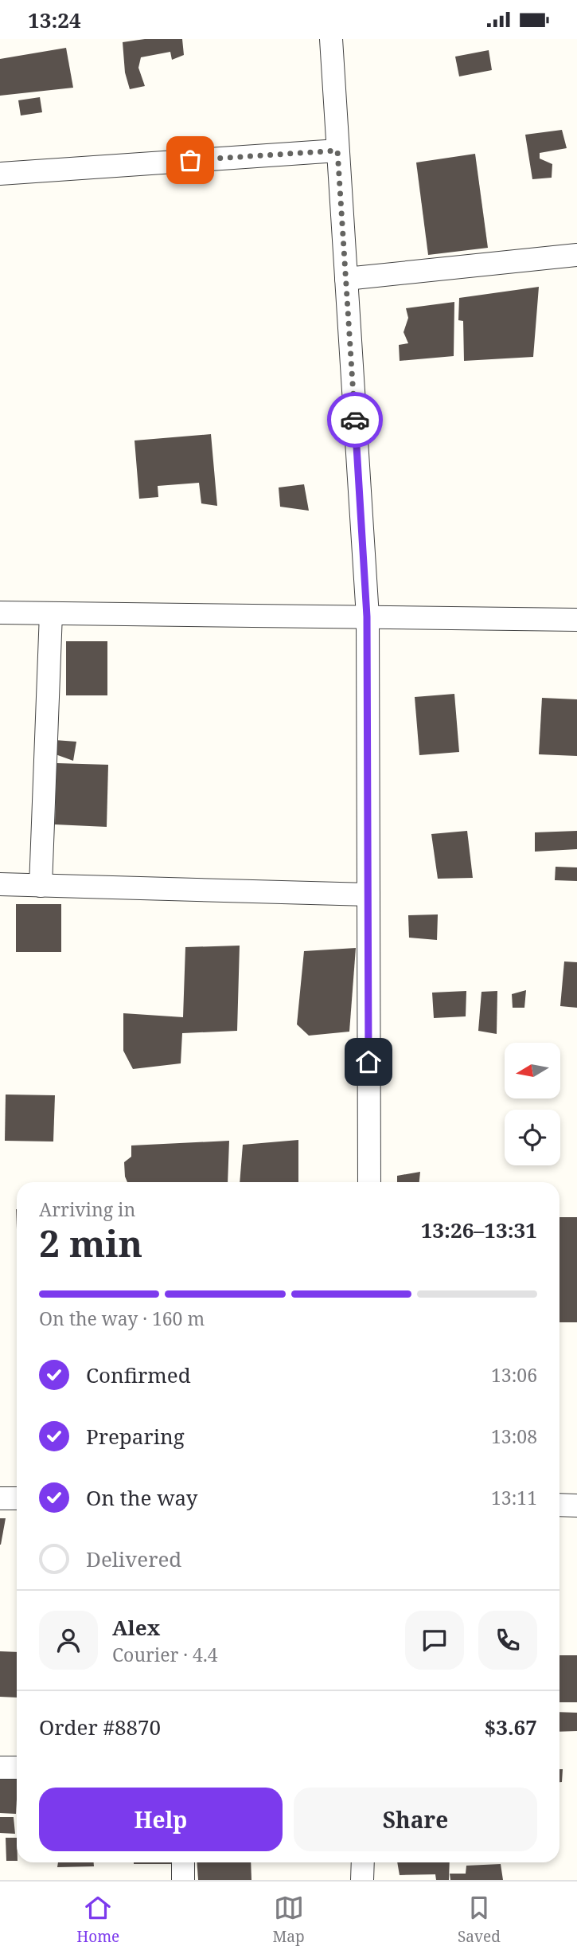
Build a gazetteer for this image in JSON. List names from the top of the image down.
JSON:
{
  "north": "left",
  "page": {
    "status": "13:24",
    "heading": ["2 min", "Arriving in", "13:26–13:31"],
    "panel": [
      "Alex",
      "Courier · 4.4",
      "Order #8870",
      "$3.67"
    ],
    "bar": "On the way · 160 m",
    "list": [
      ["Confirmed", "13:06"],
      ["Preparing", "13:08"],
      ["On the way", "13:11"],
      "Delivered"
    ],
    "buttons": ["Help", "Share"],
    "tabs": ["Home", "Map", "Saved"]
  }
}
